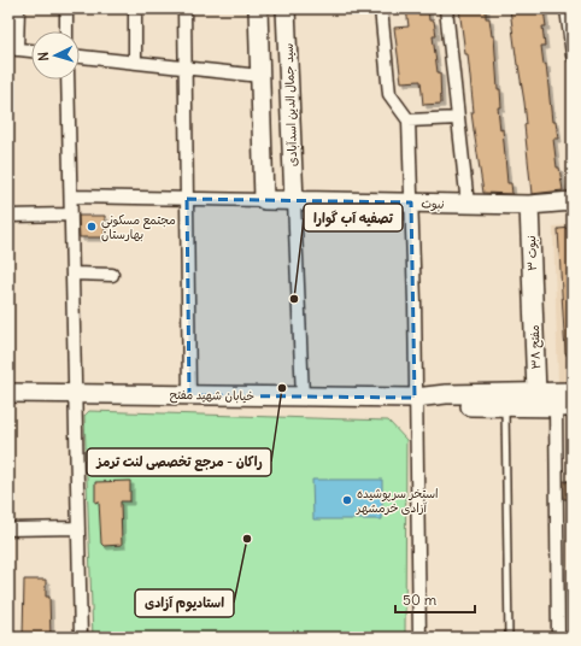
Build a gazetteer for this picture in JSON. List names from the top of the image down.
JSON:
{
  "streets": {
    "street": [
      "سید جمال الدین اسدآبادی",
      "نبوت",
      "نبوت ۳",
      "مفتح ۳۸",
      "خیابان شهید مفتح"
    ]
  },
  "crossings": [
    ["سید جمال الدین اسدآبادی", "نبوت"],
    ["نبوت", "نبوت ۳"],
    ["نبوت ۳", "مفتح ۳۸"],
    ["مفتح ۳۸", "خیابان شهید مفتح"]
  ],
  "places": [
    "مجتمع مسکونی بهارستان",
    "تصفیه آب گوارا",
    "راکان - مرجع تخصصی لنت ترمز",
    "استخر سرپوشیده آزادی خرمشهر",
    "استادیوم آزادی"
  ],
  "scale_bar": "50 m",
  "north": "left"
}
